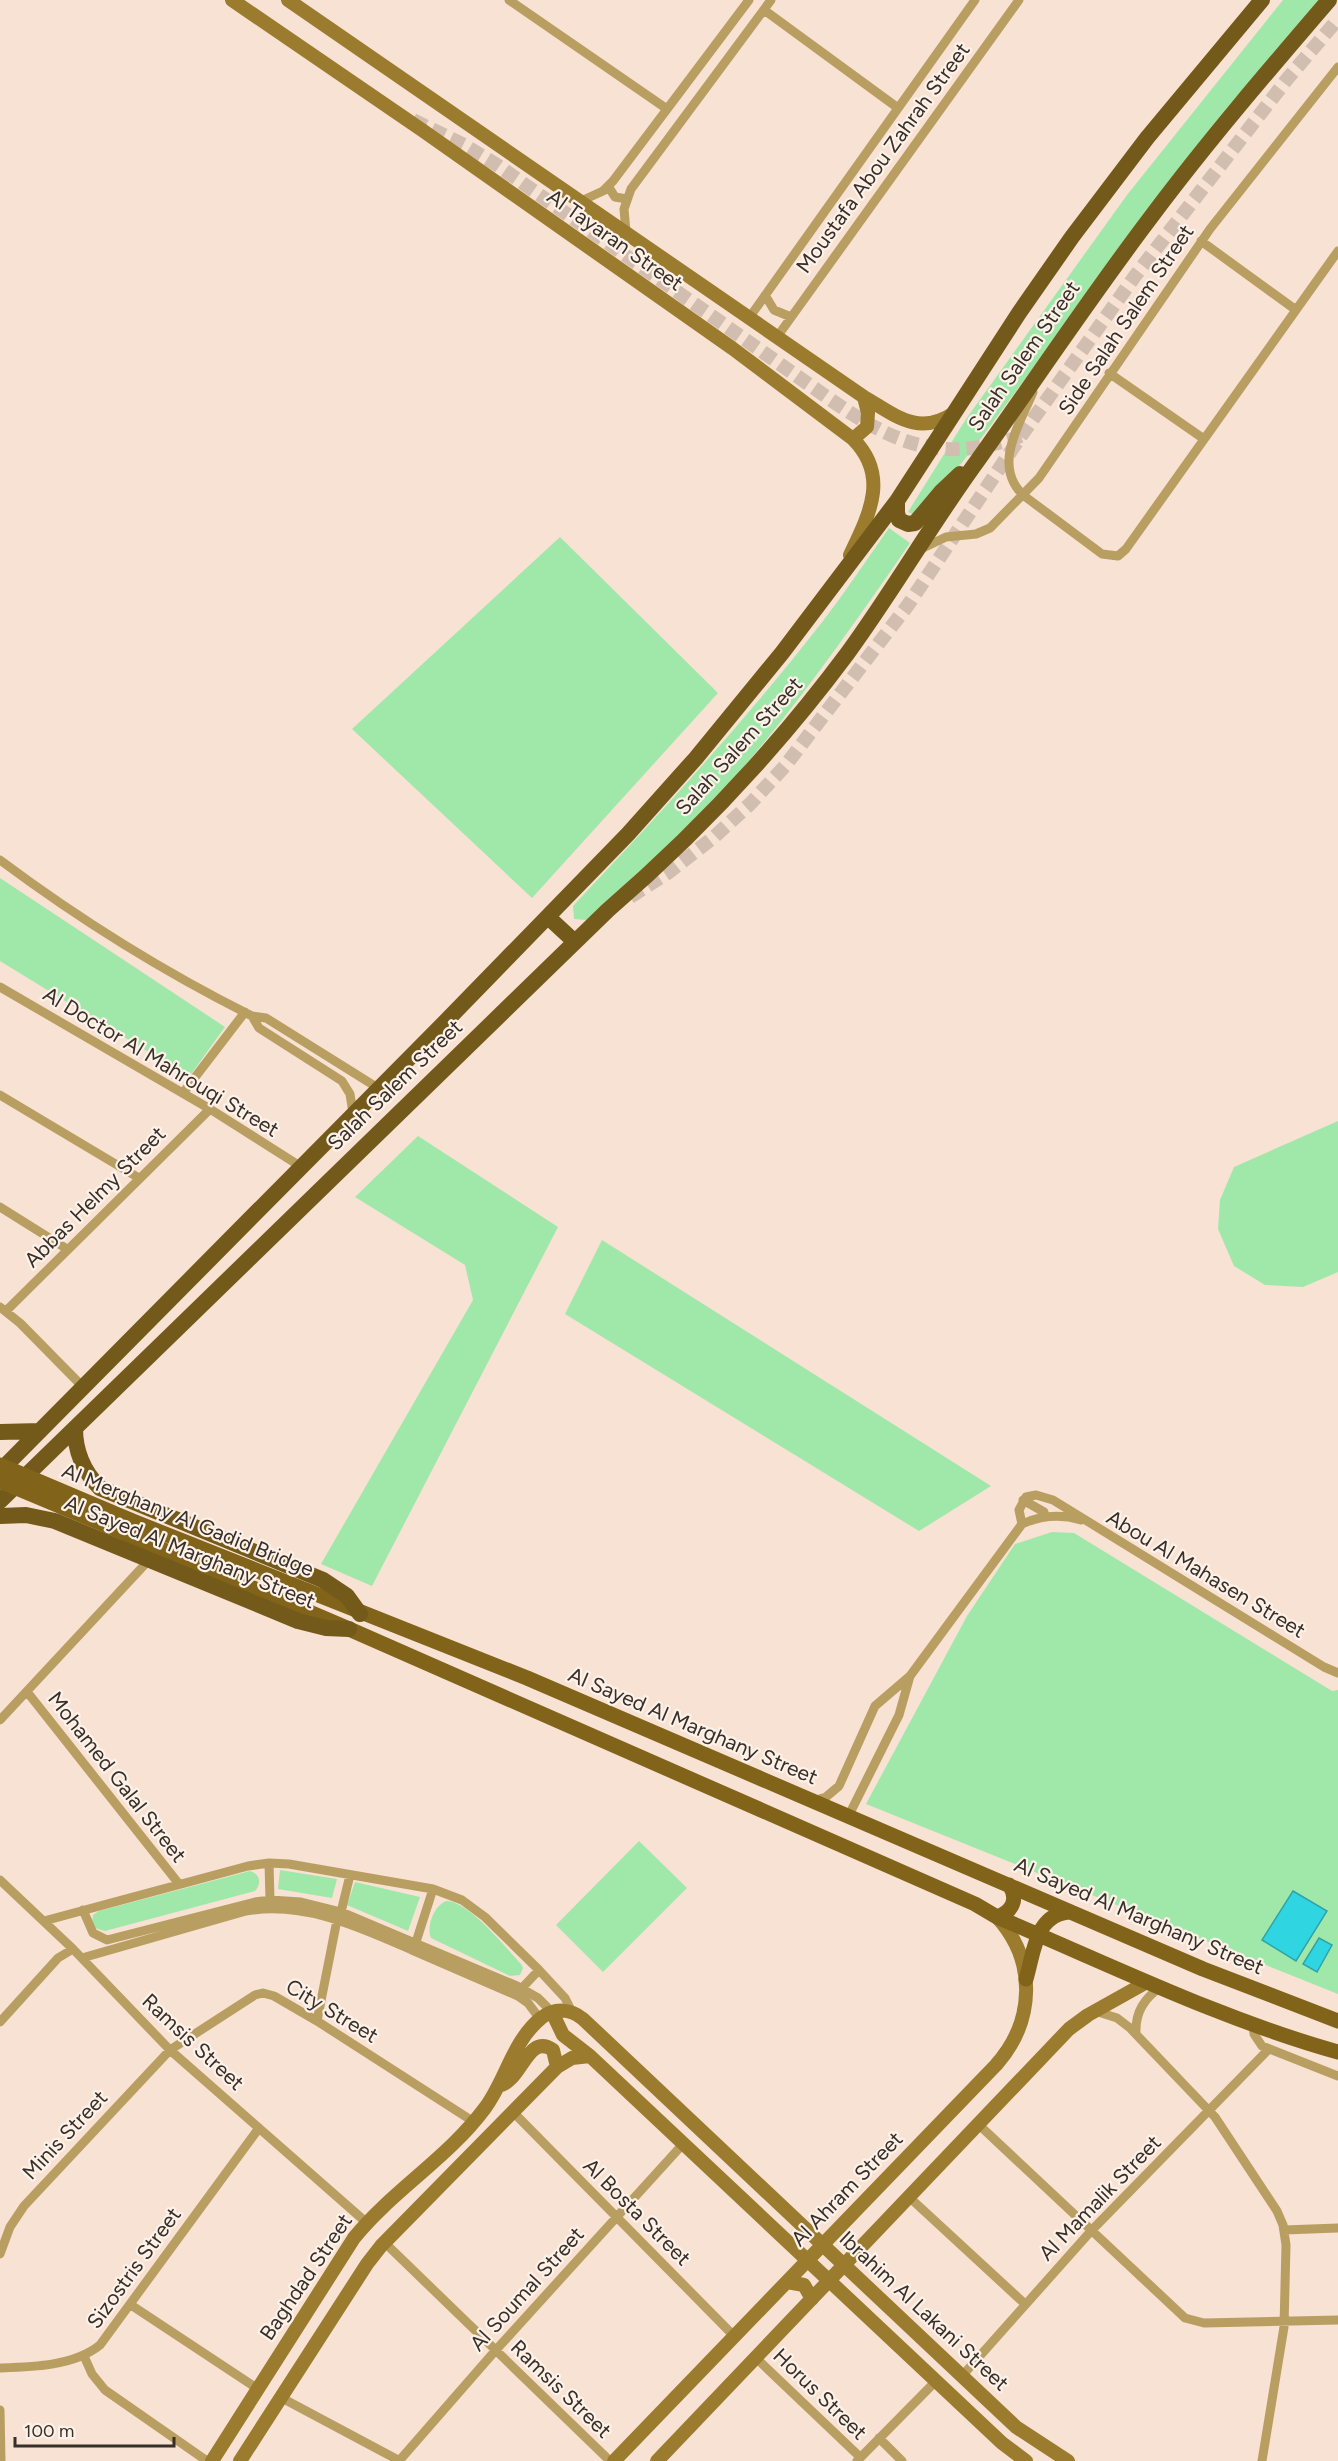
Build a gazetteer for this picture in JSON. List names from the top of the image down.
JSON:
{
  "streets": {
    "highway": ["Salah Salem Street", "Al Sayed Al Marghany Street"],
    "main road": [
      "Al Tayaran Street",
      "Al Merghany Al Gadid Bridge",
      "Al Ahram Street",
      "Baghdad Street",
      "Ibrahim Al Lakani Street"
    ],
    "street": [
      "Moustafa Abou Zahrah Street",
      "Side Salah Salem Street",
      "Al Doctor Al Mahrouqi Street",
      "Abbas Helmy Street",
      "Abou Al Mahasen Street",
      "Mohamed Galal Street",
      "City Street",
      "Ramsis Street",
      "Minis Street",
      "Al Mamalik Street",
      "Al Bosta Street",
      "Sizostris Street",
      "Al Soumal Street",
      "Horus Street"
    ]
  },
  "crossings": [
    ["Moustafa Abou Zahrah Street", "Al Tayaran Street"],
    ["Al Tayaran Street", "Salah Salem Street"],
    ["Side Salah Salem Street", "Salah Salem Street"],
    ["Salah Salem Street", "Al Doctor Al Mahrouqi Street"],
    ["Salah Salem Street", "Al Sayed Al Marghany Street"],
    ["Al Doctor Al Mahrouqi Street", "Abbas Helmy Street"],
    ["Al Merghany Al Gadid Bridge", "Al Sayed Al Marghany Street"],
    ["Al Sayed Al Marghany Street", "Al Ahram Street"],
    ["Mohamed Galal Street", "Ibrahim Al Lakani Street"],
    ["City Street", "Ramsis Street"],
    ["City Street", "Minis Street"],
    ["City Street", "Baghdad Street"],
    ["Ramsis Street", "Minis Street"],
    ["Ramsis Street", "Al Ahram Street"],
    ["Ramsis Street", "Sizostris Street"],
    ["Ramsis Street", "Baghdad Street"],
    ["Ramsis Street", "Al Soumal Street"],
    ["Ramsis Street", "Ibrahim Al Lakani Street"],
    ["Al Ahram Street", "Al Bosta Street"],
    ["Al Ahram Street", "Ibrahim Al Lakani Street"],
    ["Al Mamalik Street", "Ibrahim Al Lakani Street"],
    ["Al Bosta Street", "Baghdad Street"],
    ["Al Bosta Street", "Al Soumal Street"],
    ["Baghdad Street", "Ibrahim Al Lakani Street"],
    ["Al Soumal Street", "Ibrahim Al Lakani Street"]
  ],
  "scale_bar": "100 m"
}
